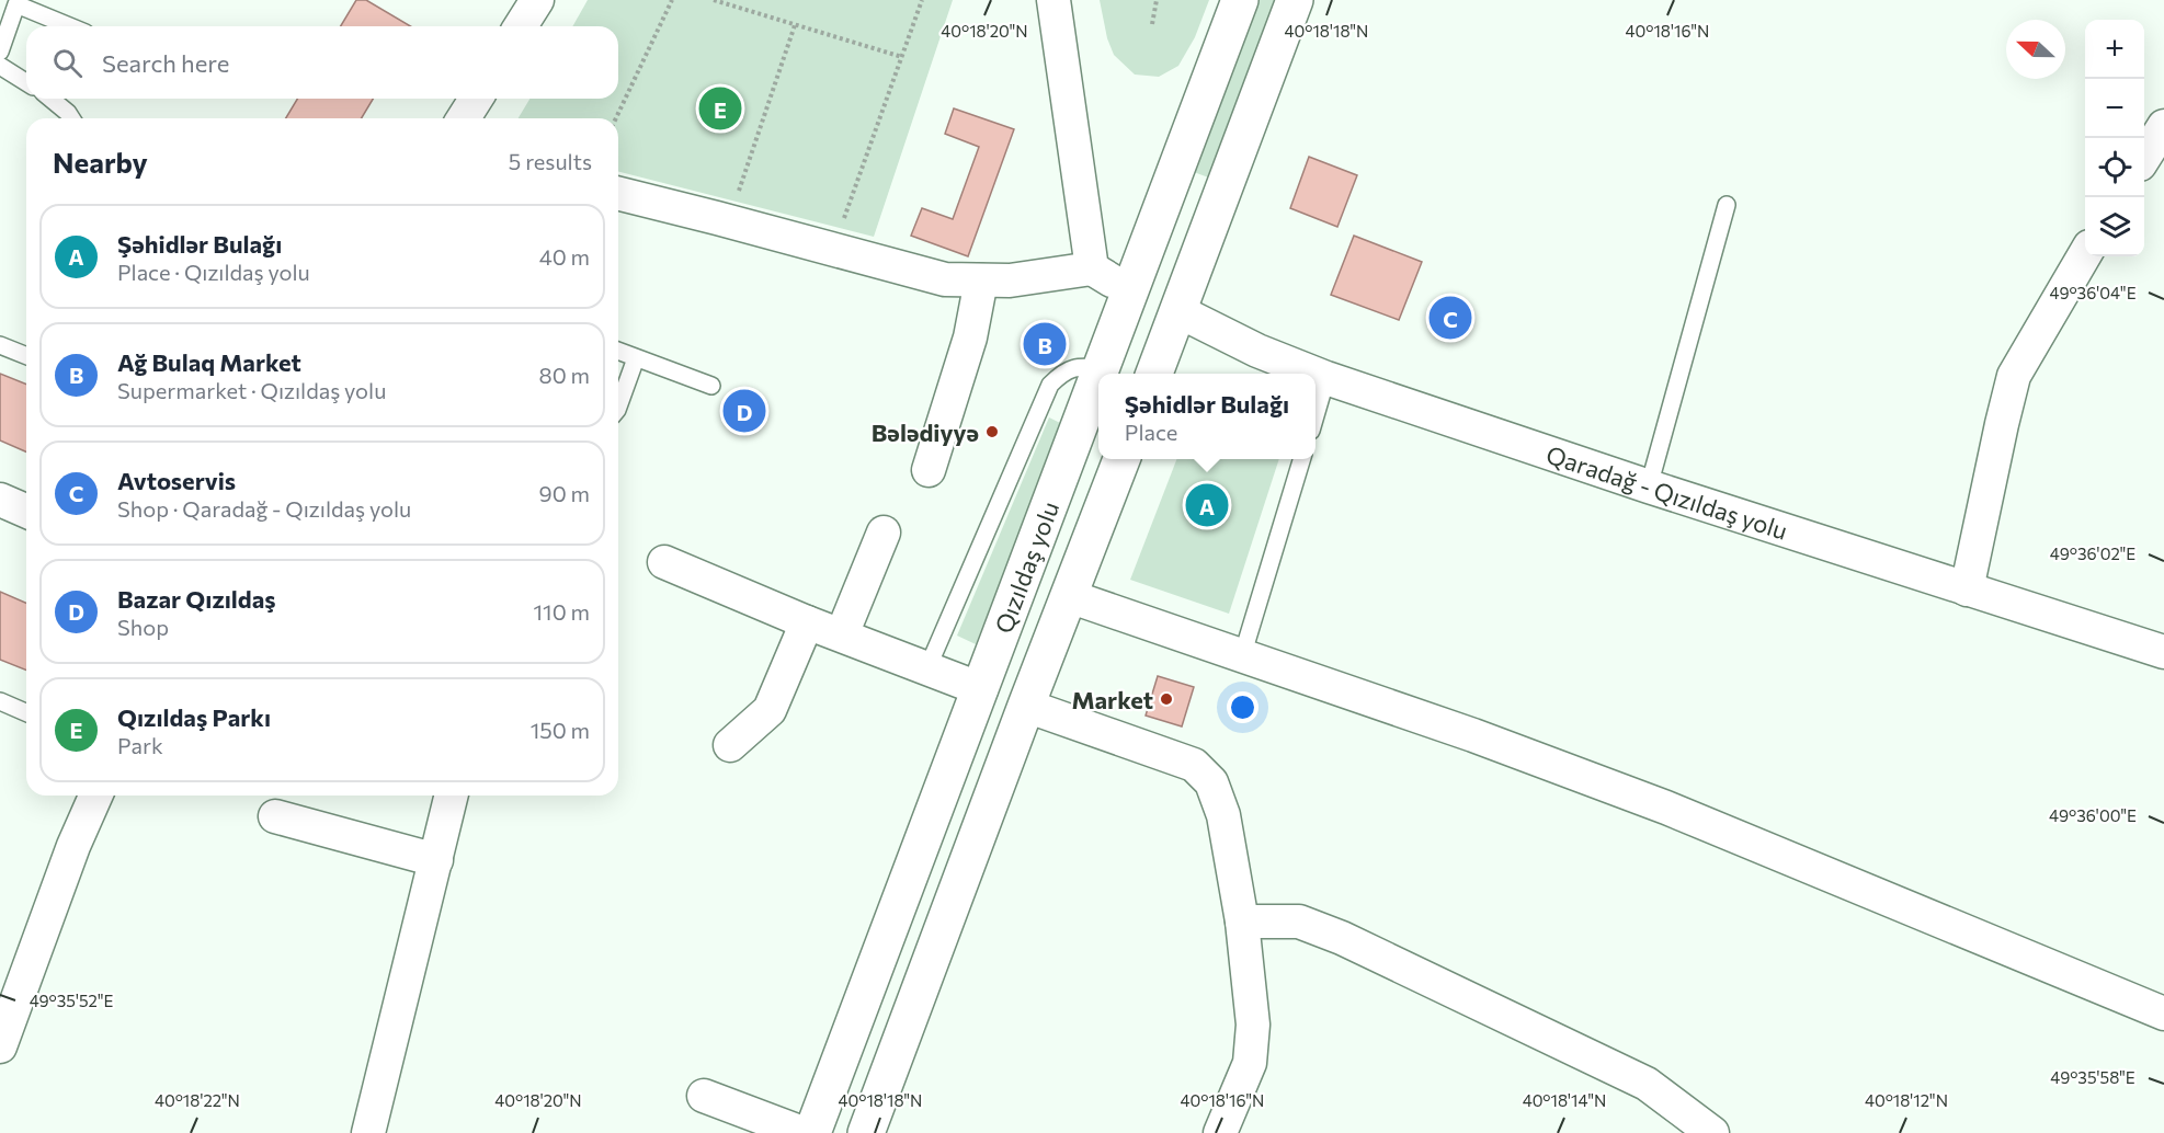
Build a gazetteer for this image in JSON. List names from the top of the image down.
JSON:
{
  "streets": {
    "main road": ["Qızıldaş yolu"],
    "street": ["Qaradağ - Qızıldaş yolu"]
  },
  "places": ["Bələdiyyə", "Market"],
  "north": "left",
  "page": {
    "map_buttons": ["+", "−"],
    "search": "Search here",
    "pins": [
      "E",
      "C",
      "B",
      "D",
      "A"
    ],
    "heading": ["Nearby", "5 results"],
    "list": [
      {
        "mark": "A",
        "name": "Şəhidlər Bulağı",
        "note": "Place · Qızıldaş yolu",
        "value": "40 m"
      },
      {
        "mark": "B",
        "name": "Ağ Bulaq Market",
        "note": "Supermarket · Qızıldaş yolu",
        "value": "80 m"
      },
      {
        "mark": "C",
        "name": "Avtoservis",
        "note": "Shop · Qaradağ - Qızıldaş yolu",
        "value": "90 m"
      },
      {
        "mark": "D",
        "name": "Bazar Qızıldaş",
        "note": "Shop",
        "value": "110 m"
      },
      {
        "mark": "E",
        "name": "Qızıldaş Parkı",
        "note": "Park",
        "value": "150 m"
      }
    ],
    "popup": ["Şəhidlər Bulağı", "Place"]
  },
  "coordinates": [
    "40°18'20\"N",
    "40°18'18\"N",
    "40°18'16\"N",
    "49°36'04\"E",
    "49°36'02\"E",
    "49°36'00\"E",
    "49°35'52\"E",
    "49°35'58\"E",
    "40°18'22\"N",
    "40°18'14\"N",
    "40°18'12\"N"
  ]
}
